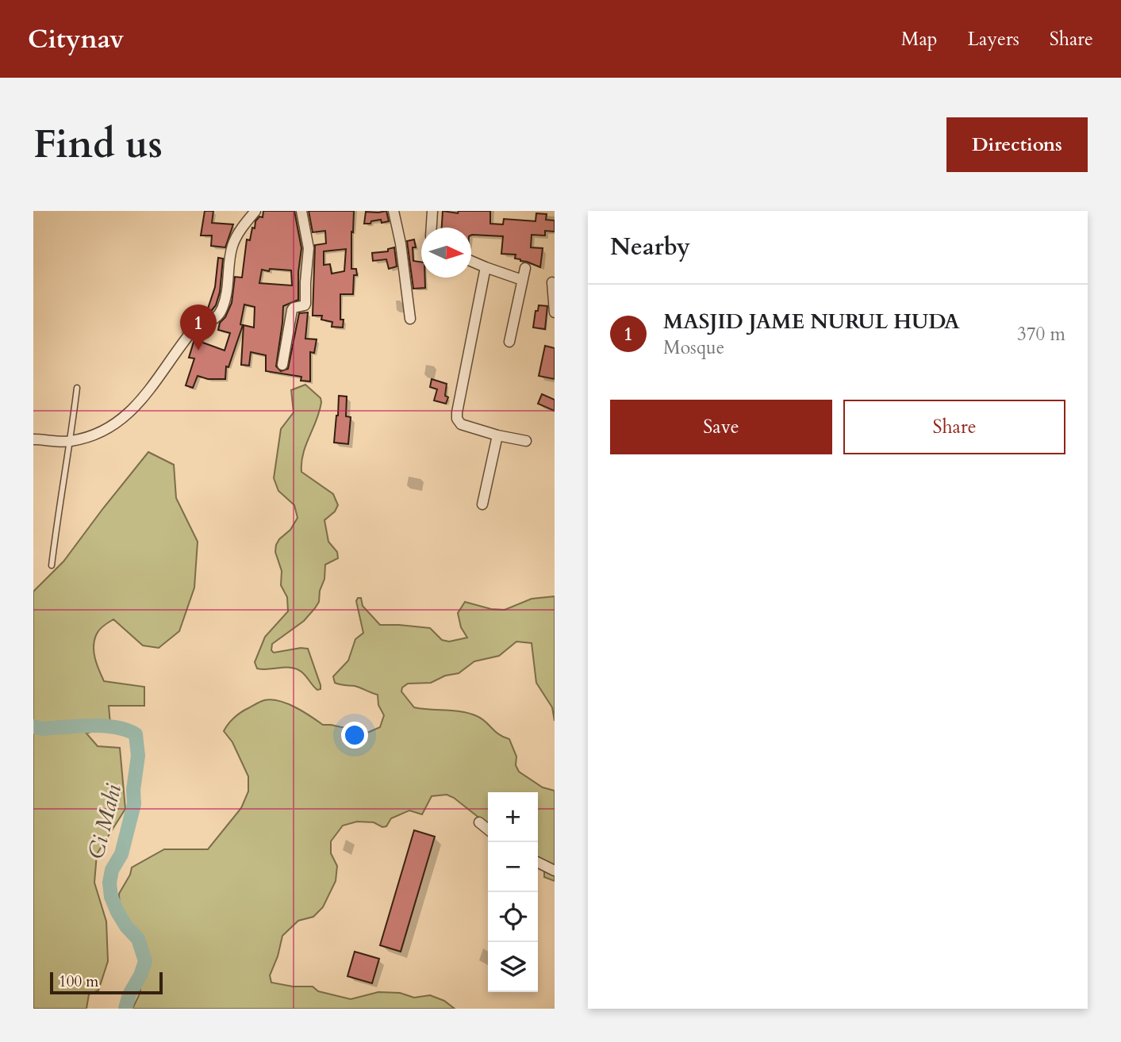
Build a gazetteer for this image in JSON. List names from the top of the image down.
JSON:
{
  "water": ["Ci Mahi"],
  "scale_bar": "100 m",
  "north": "right",
  "page": {
    "header": "Citynav",
    "nav": ["Map", "Layers", "Share"],
    "buttons": [
      "Directions",
      ["Save", "Share"]
    ],
    "title": "Find us",
    "heading": "Nearby",
    "list": [
      {
        "mark": "1",
        "name": "MASJID JAME NURUL HUDA",
        "note": "Mosque",
        "value": "370 m"
      }
    ],
    "pins": "1",
    "map_buttons": ["+", "−"],
    "scale": "100 m"
  }
}
